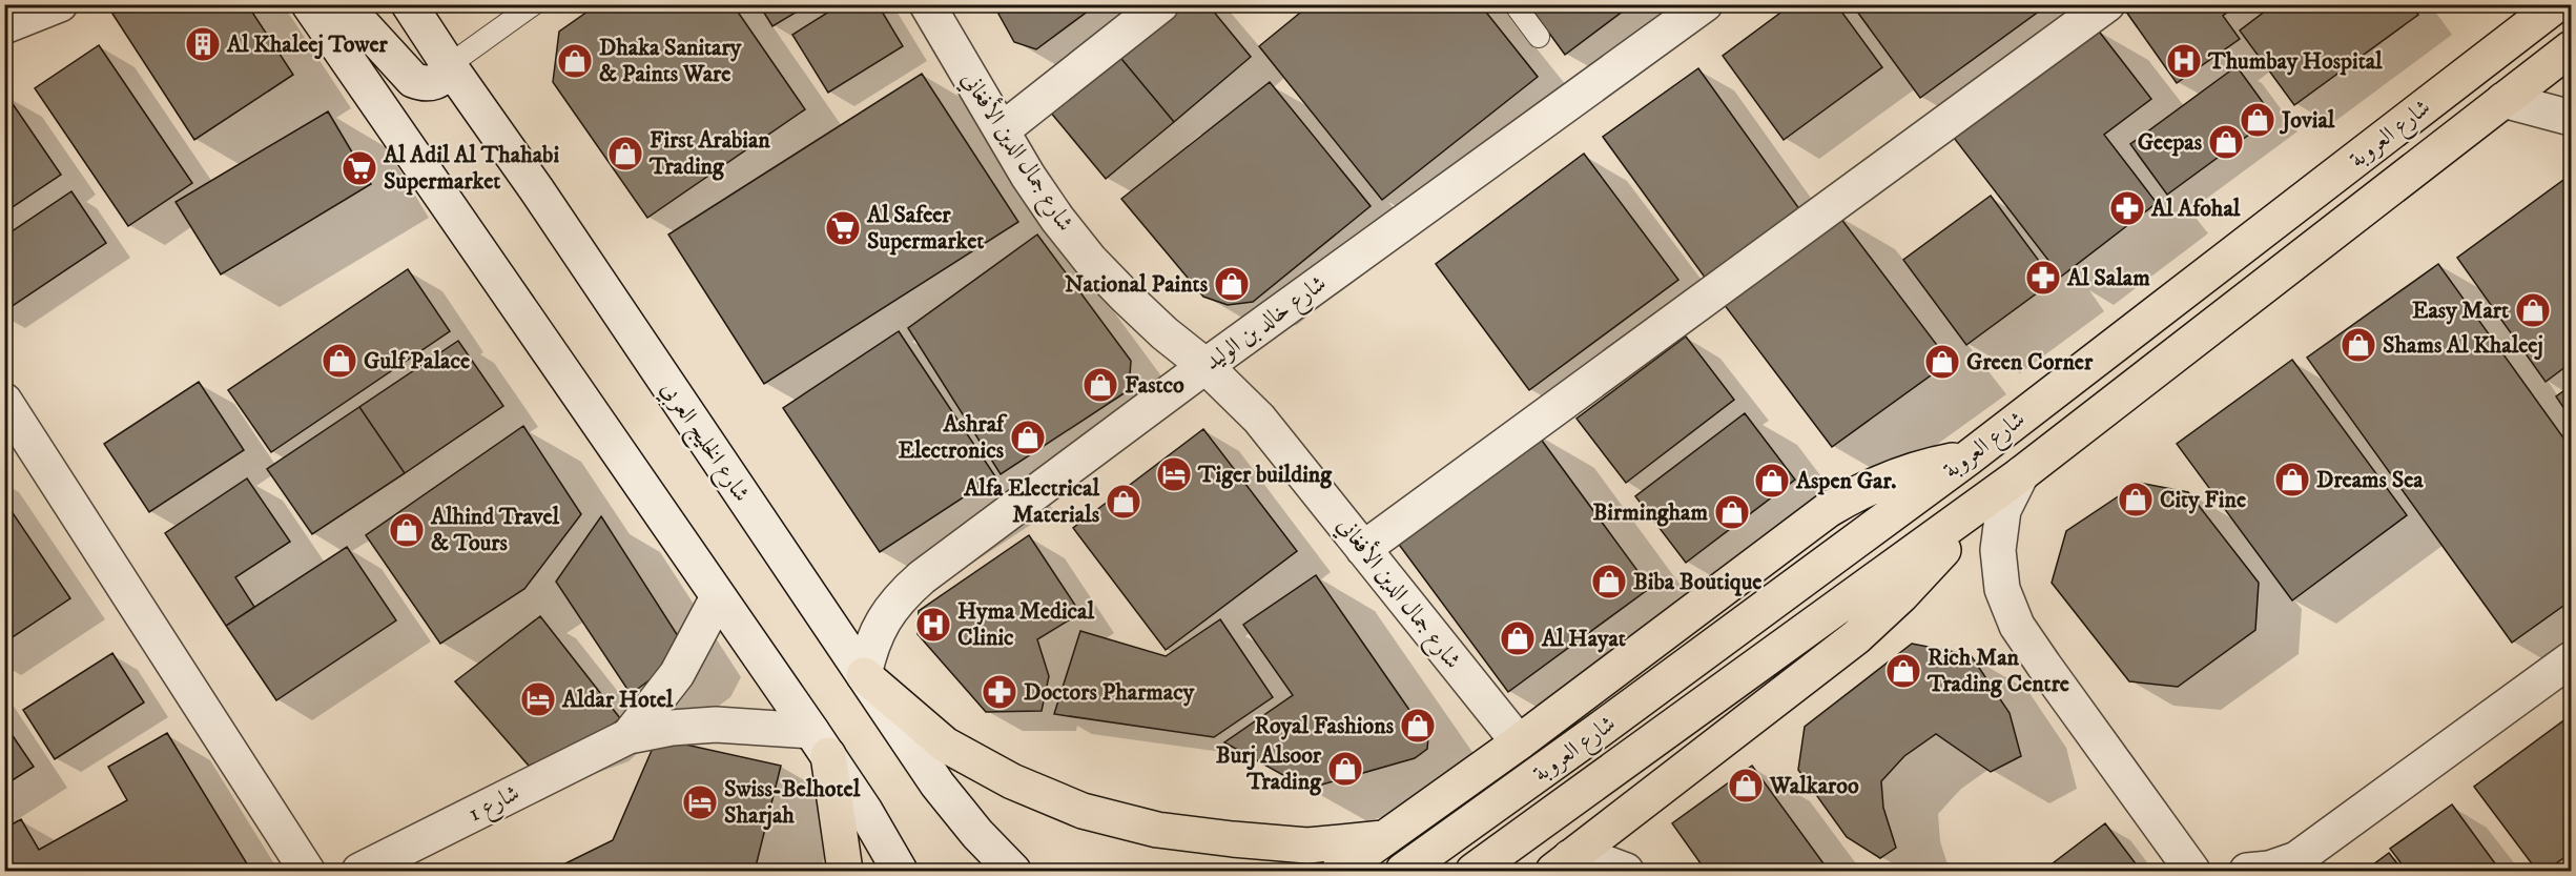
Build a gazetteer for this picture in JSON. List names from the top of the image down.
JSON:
{
  "streets": {
    "main road": ["شارع العروبة"],
    "street": [
      "شارع جمال الدين الأفغاني",
      "شارع خالد بن الوليد",
      "شارع الخليج العربي",
      "شارع 1"
    ]
  },
  "crossings": [
    ["شارع جمال الدين الأفغاني", "شارع خالد بن الوليد"],
    ["شارع خالد بن الوليد", "شارع الخليج العربي"]
  ],
  "places": {
    "building": ["Al Khaleej Tower"],
    "shop": [
      "Dhaka Sanitary & Paints Ware",
      "Jovial",
      "Geepas",
      "First Arabian Trading",
      "National Paints",
      "Easy Mart",
      "Shams Al Khaleej",
      "Gulf Palace",
      "Green Corner",
      "Fastco",
      "Ashraf Electronics",
      "Dreams Sea",
      "Aspen Gar.",
      "City Fine",
      "Alfa Electrical Materials",
      "Birmingham",
      "Alhind Travel & Tours",
      "Biba Boutique",
      "Al Hayat",
      "Rich Man Trading Centre",
      "Royal Fashions",
      "Burj Alsoor Trading",
      "Walkaroo"
    ],
    "hospital": ["Thumbay Hospital", "Hyma Medical Clinic"],
    "supermarket": ["Al Adil Al Thahabi Supermarket", "Al Safeer Supermarket"],
    "pharmacy": ["Al Afohal", "Al Salam", "Doctors Pharmacy"],
    "hotel": ["Tiger building", "Aldar Hotel", "Swiss-Belhotel Sharjah"]
  }
}
